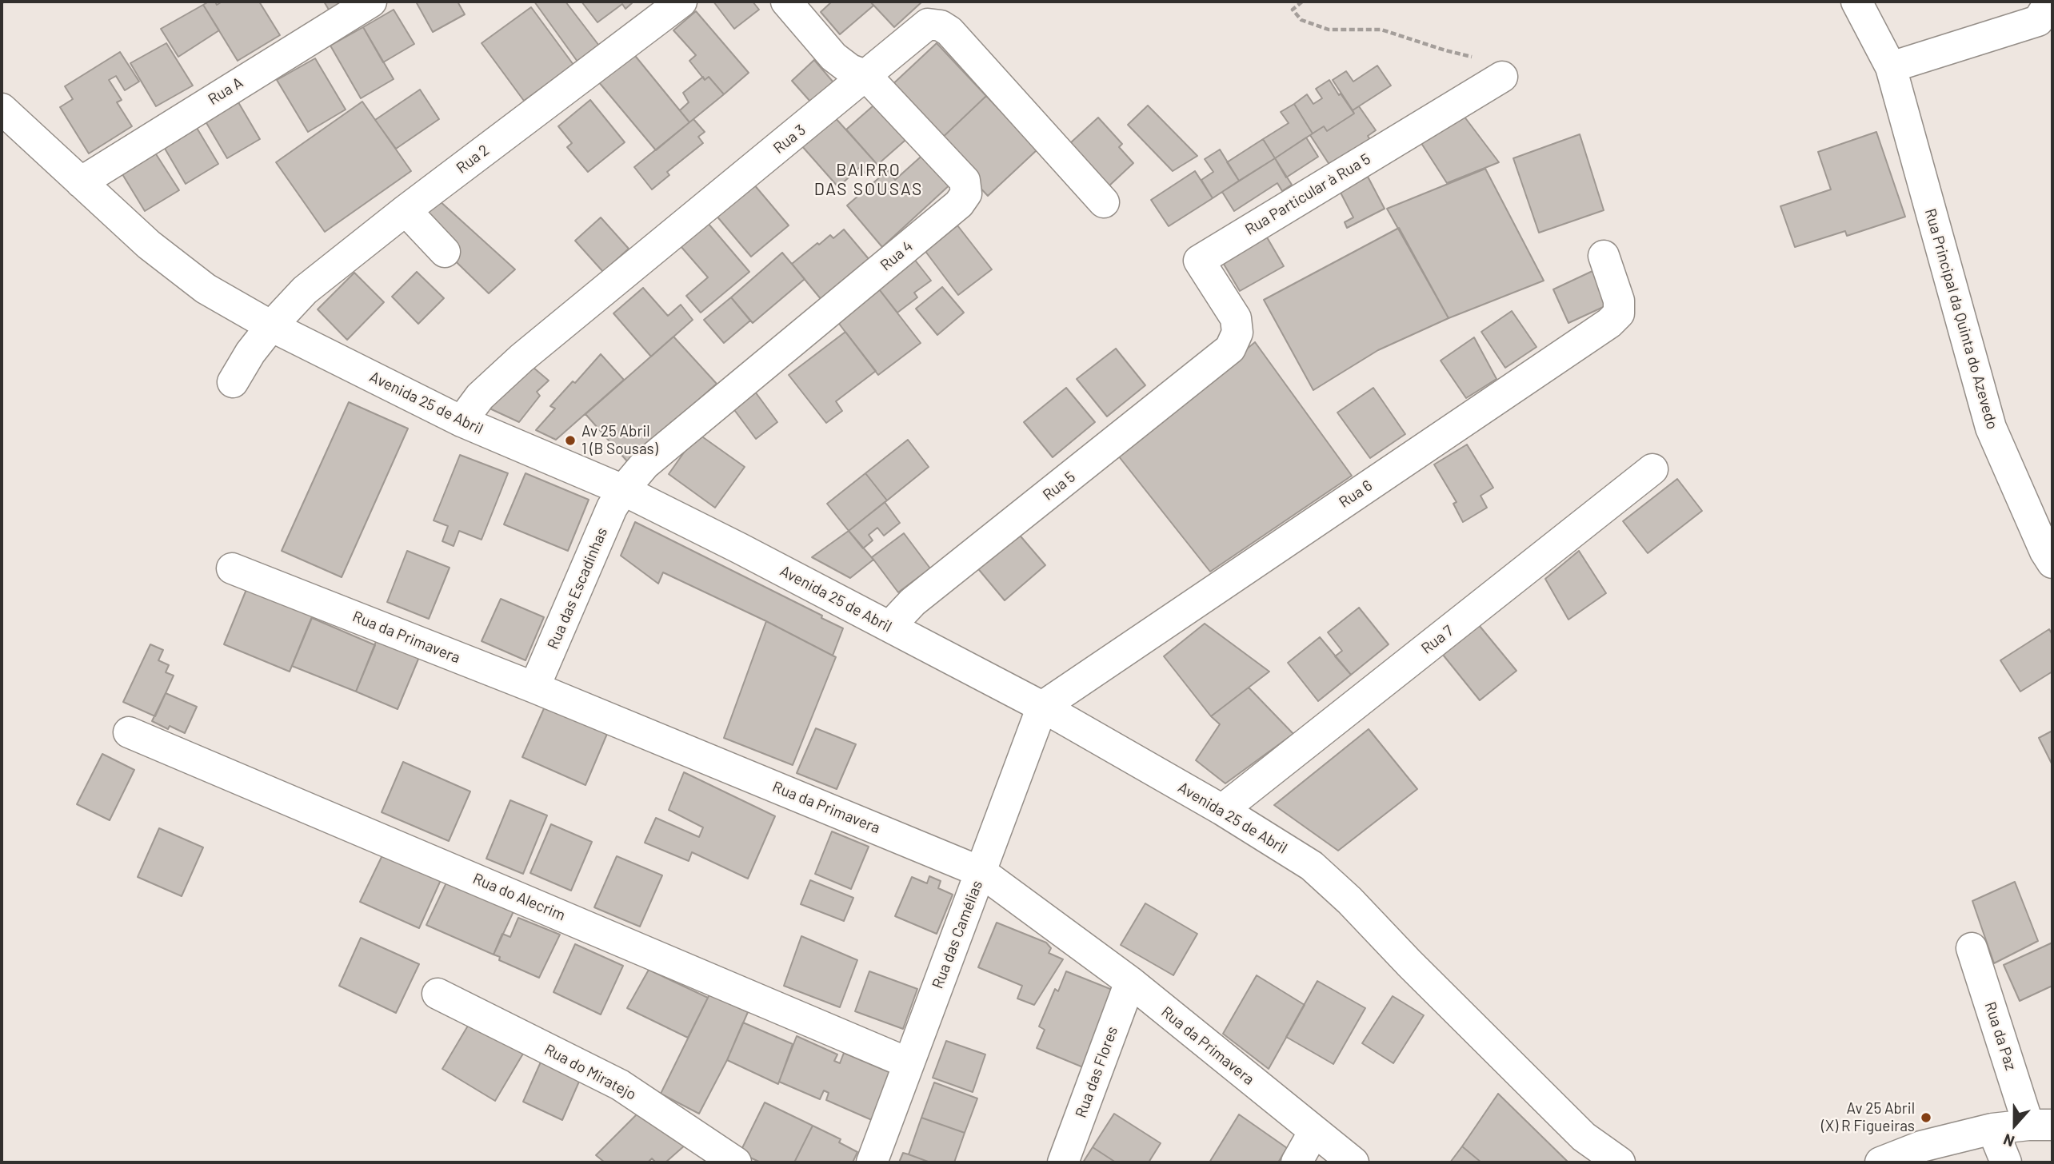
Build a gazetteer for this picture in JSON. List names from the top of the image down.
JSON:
{
  "streets": {
    "street": [
      "Rua A",
      "Rua 3",
      "Rua 2",
      "Rua Particular à Rua 5",
      "Rua 4",
      "Rua Principal da Quinta do Azevedo",
      "Avenida 25 de Abril",
      "Rua 5",
      "Rua 6",
      "Rua das Escadinhas",
      "Rua da Primavera",
      "Rua 7",
      "Rua do Alecrim",
      "Rua das Camélias",
      "Rua da Paz",
      "Rua do Miratejo",
      "Rua das Flores"
    ]
  },
  "crossings": [
    ["Rua A", "Avenida 25 de Abril"],
    ["Rua 3", "Rua 4"],
    ["Rua 3", "Avenida 25 de Abril"],
    ["Rua 2", "Avenida 25 de Abril"],
    ["Rua Particular à Rua 5", "Rua 5"],
    ["Rua 4", "Avenida 25 de Abril"],
    ["Rua 4", "Rua das Escadinhas"],
    ["Avenida 25 de Abril", "Rua 5"],
    ["Avenida 25 de Abril", "Rua 6"],
    ["Avenida 25 de Abril", "Rua das Escadinhas"],
    ["Avenida 25 de Abril", "Rua 7"],
    ["Avenida 25 de Abril", "Rua das Camélias"],
    ["Rua 6", "Rua das Camélias"],
    ["Rua das Escadinhas", "Rua da Primavera"],
    ["Rua da Primavera", "Rua das Camélias"],
    ["Rua da Primavera", "Rua das Flores"],
    ["Rua do Alecrim", "Rua das Camélias"]
  ],
  "districts": ["BAIRRO DAS SOUSAS"],
  "places": ["Av 25 Abril 1 (B Sousas)", "Av 25 Abril (X) R Figueiras"],
  "north": "bottom"
}
